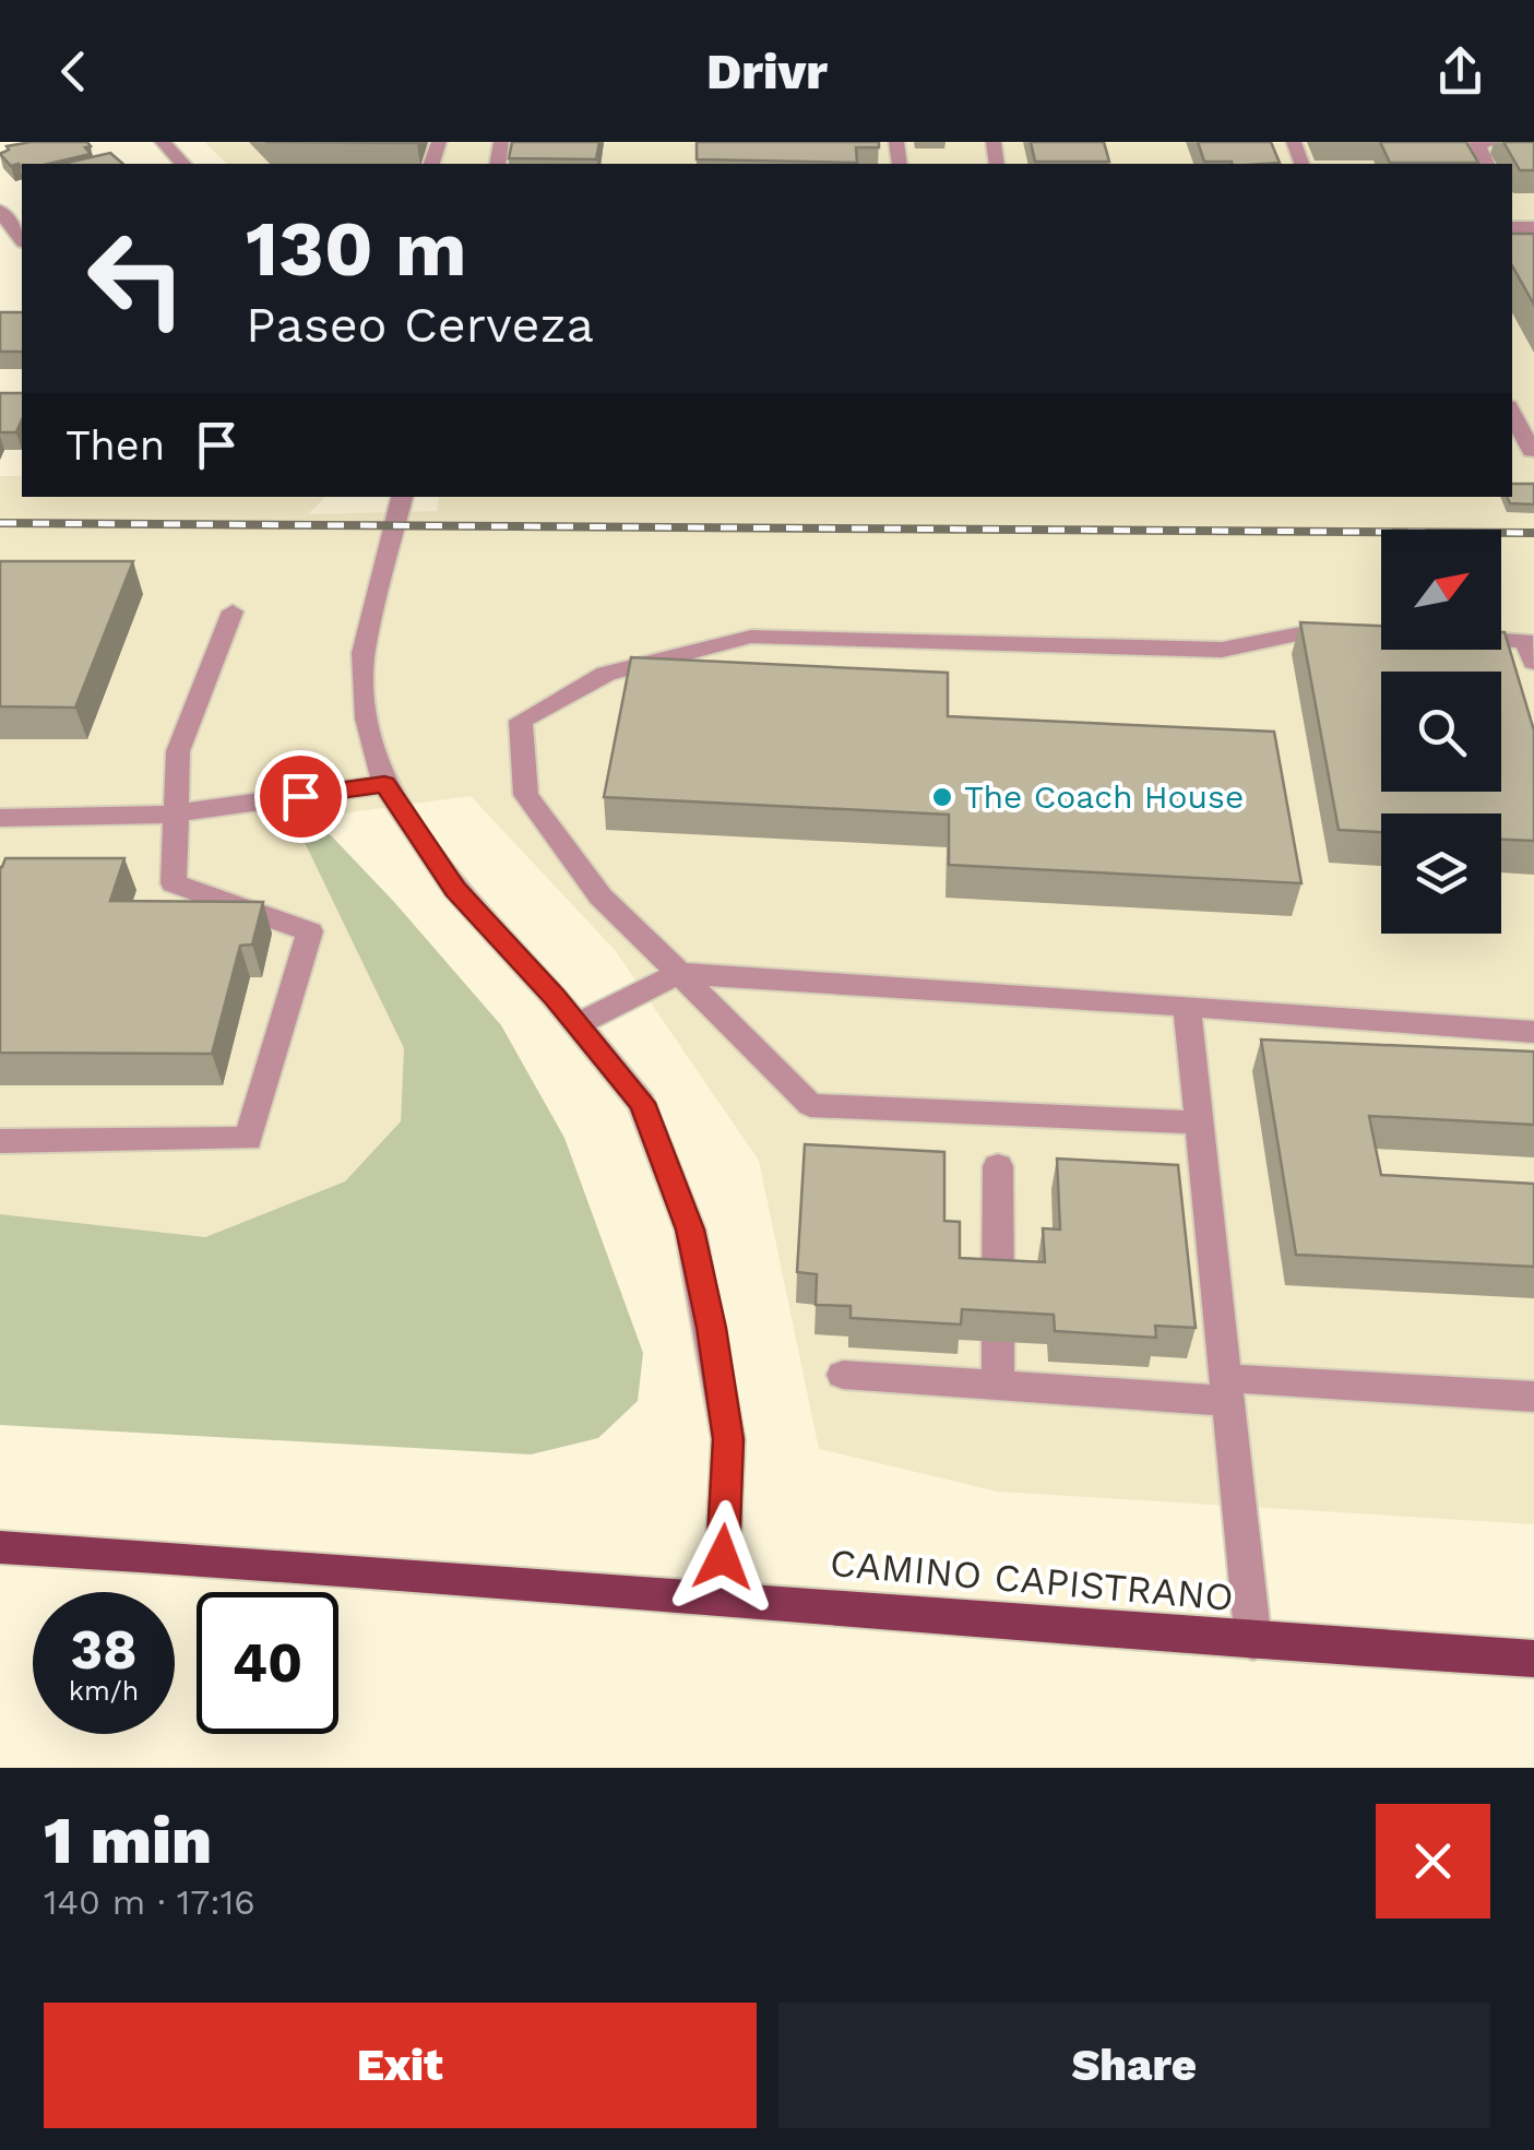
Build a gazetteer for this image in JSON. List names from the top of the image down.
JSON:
{
  "streets": {
    "main road": ["CAMINO CAPISTRANO"]
  },
  "places": ["The Coach House"],
  "north": "top right",
  "page": {
    "header": "Drivr",
    "turn": ["130 m", "Paseo Cerveza"],
    "then": "Then",
    "speed": "38 km/h",
    "limit": "40",
    "heading": ["1 min", "140 m · 17:16"],
    "buttons": ["Exit", "Share"]
  }
}
